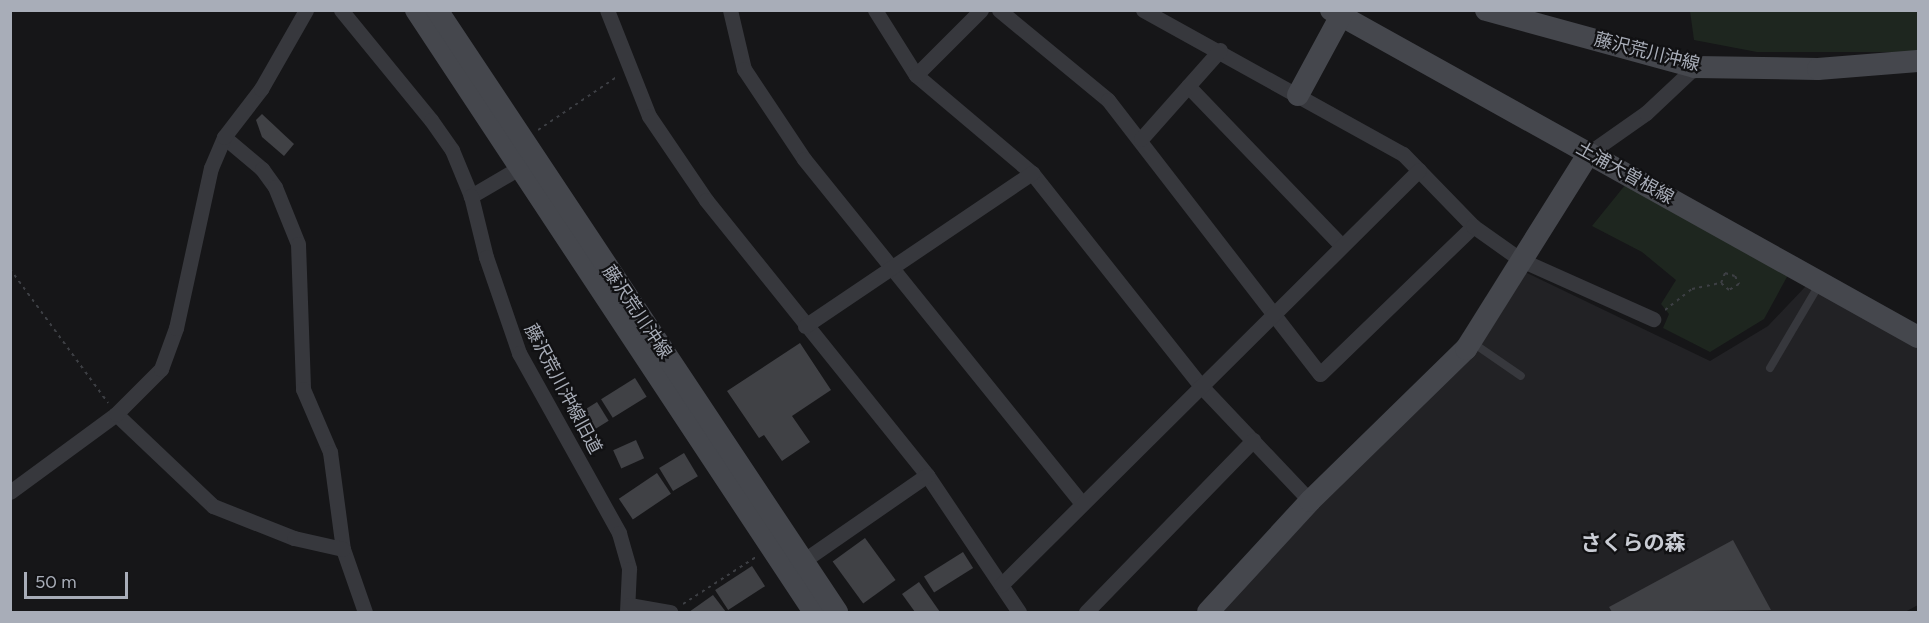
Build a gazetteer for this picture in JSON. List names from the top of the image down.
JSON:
{
  "streets": {
    "main road": ["藤沢荒川沖線", "土浦大曽根線"],
    "street": ["藤沢荒川沖線旧道"]
  },
  "districts": ["さくらの森"],
  "scale_bar": "50 m"
}
